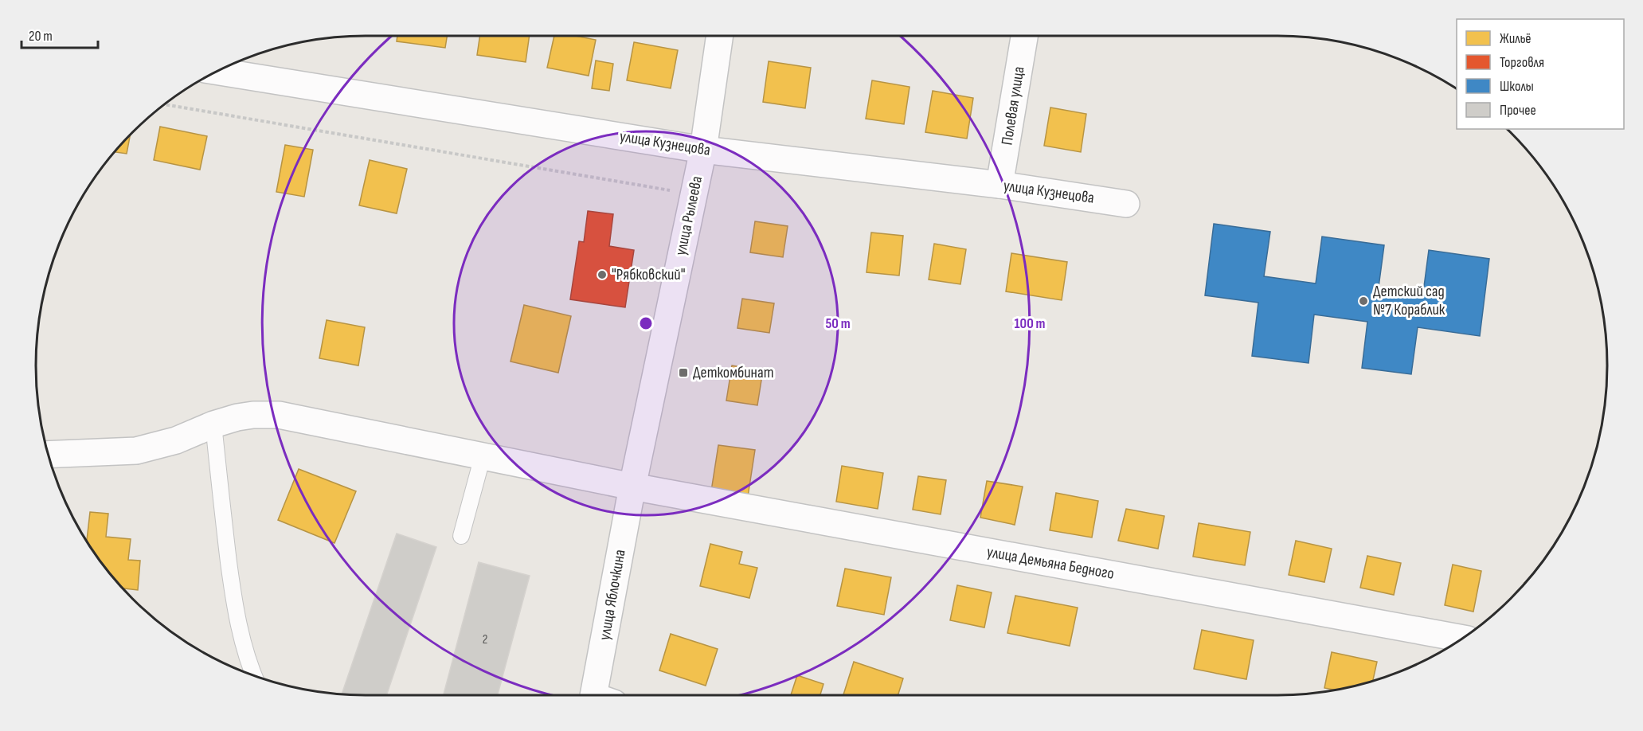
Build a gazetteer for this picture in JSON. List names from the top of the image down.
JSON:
{
  "streets": {
    "street": [
      "Полевая улица",
      "улица Кузнецова",
      "улица Рылеева",
      "улица Демьяна Бедного",
      "улица Яблочкина"
    ]
  },
  "crossings": [
    ["Полевая улица", "улица Кузнецова"],
    ["улица Кузнецова", "улица Рылеева"],
    ["улица Рылеева", "улица Демьяна Бедного"],
    ["улица Рылеева", "улица Яблочкина"],
    ["улица Демьяна Бедного", "улица Яблочкина"]
  ],
  "places": {
    "other": ["\"Рябковский\"", "Детский сад №7 Кораблик"],
    "transit": ["Деткомбинат"]
  },
  "house_numbers": ["2"],
  "legend": [
    "Жильё",
    "Торговля",
    "Школы",
    "Прочее"
  ],
  "scale_bar": "20 m",
  "rings": ["50 m", "100 m"]
}
